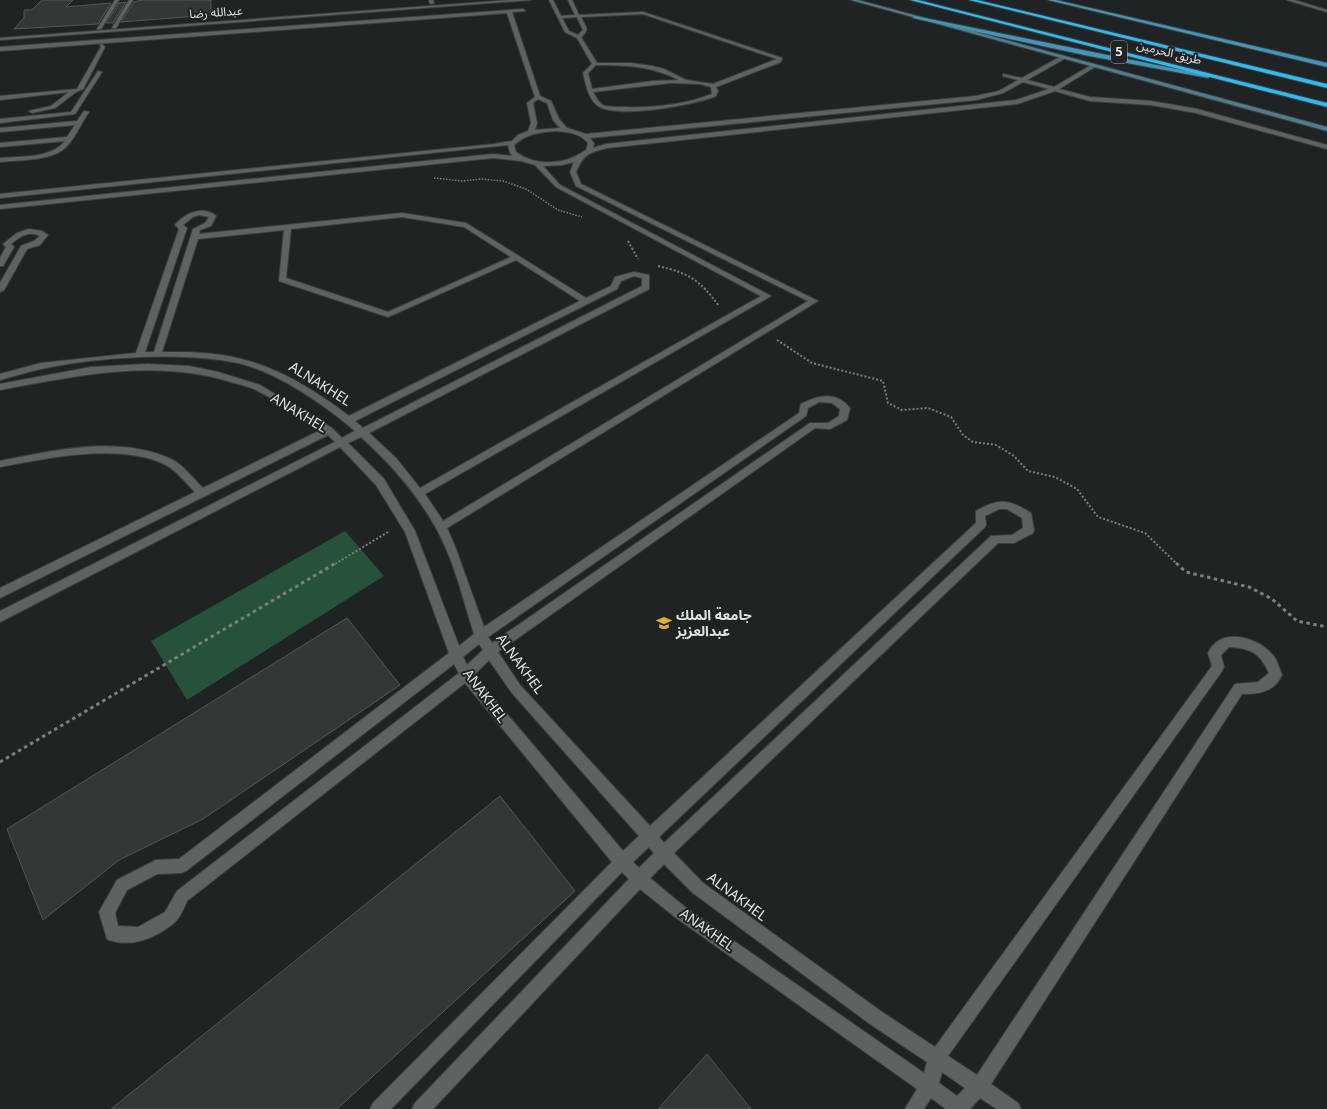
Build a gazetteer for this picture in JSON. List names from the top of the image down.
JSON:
{
  "streets": {
    "highway": ["5", "طريق الحرمين"],
    "street": ["عبدالله رضا", "ALNAKHEL", "ANAKHEL"]
  },
  "places": {
    "school or university": ["جامعة الملك عبدالعزيز"]
  }
}
